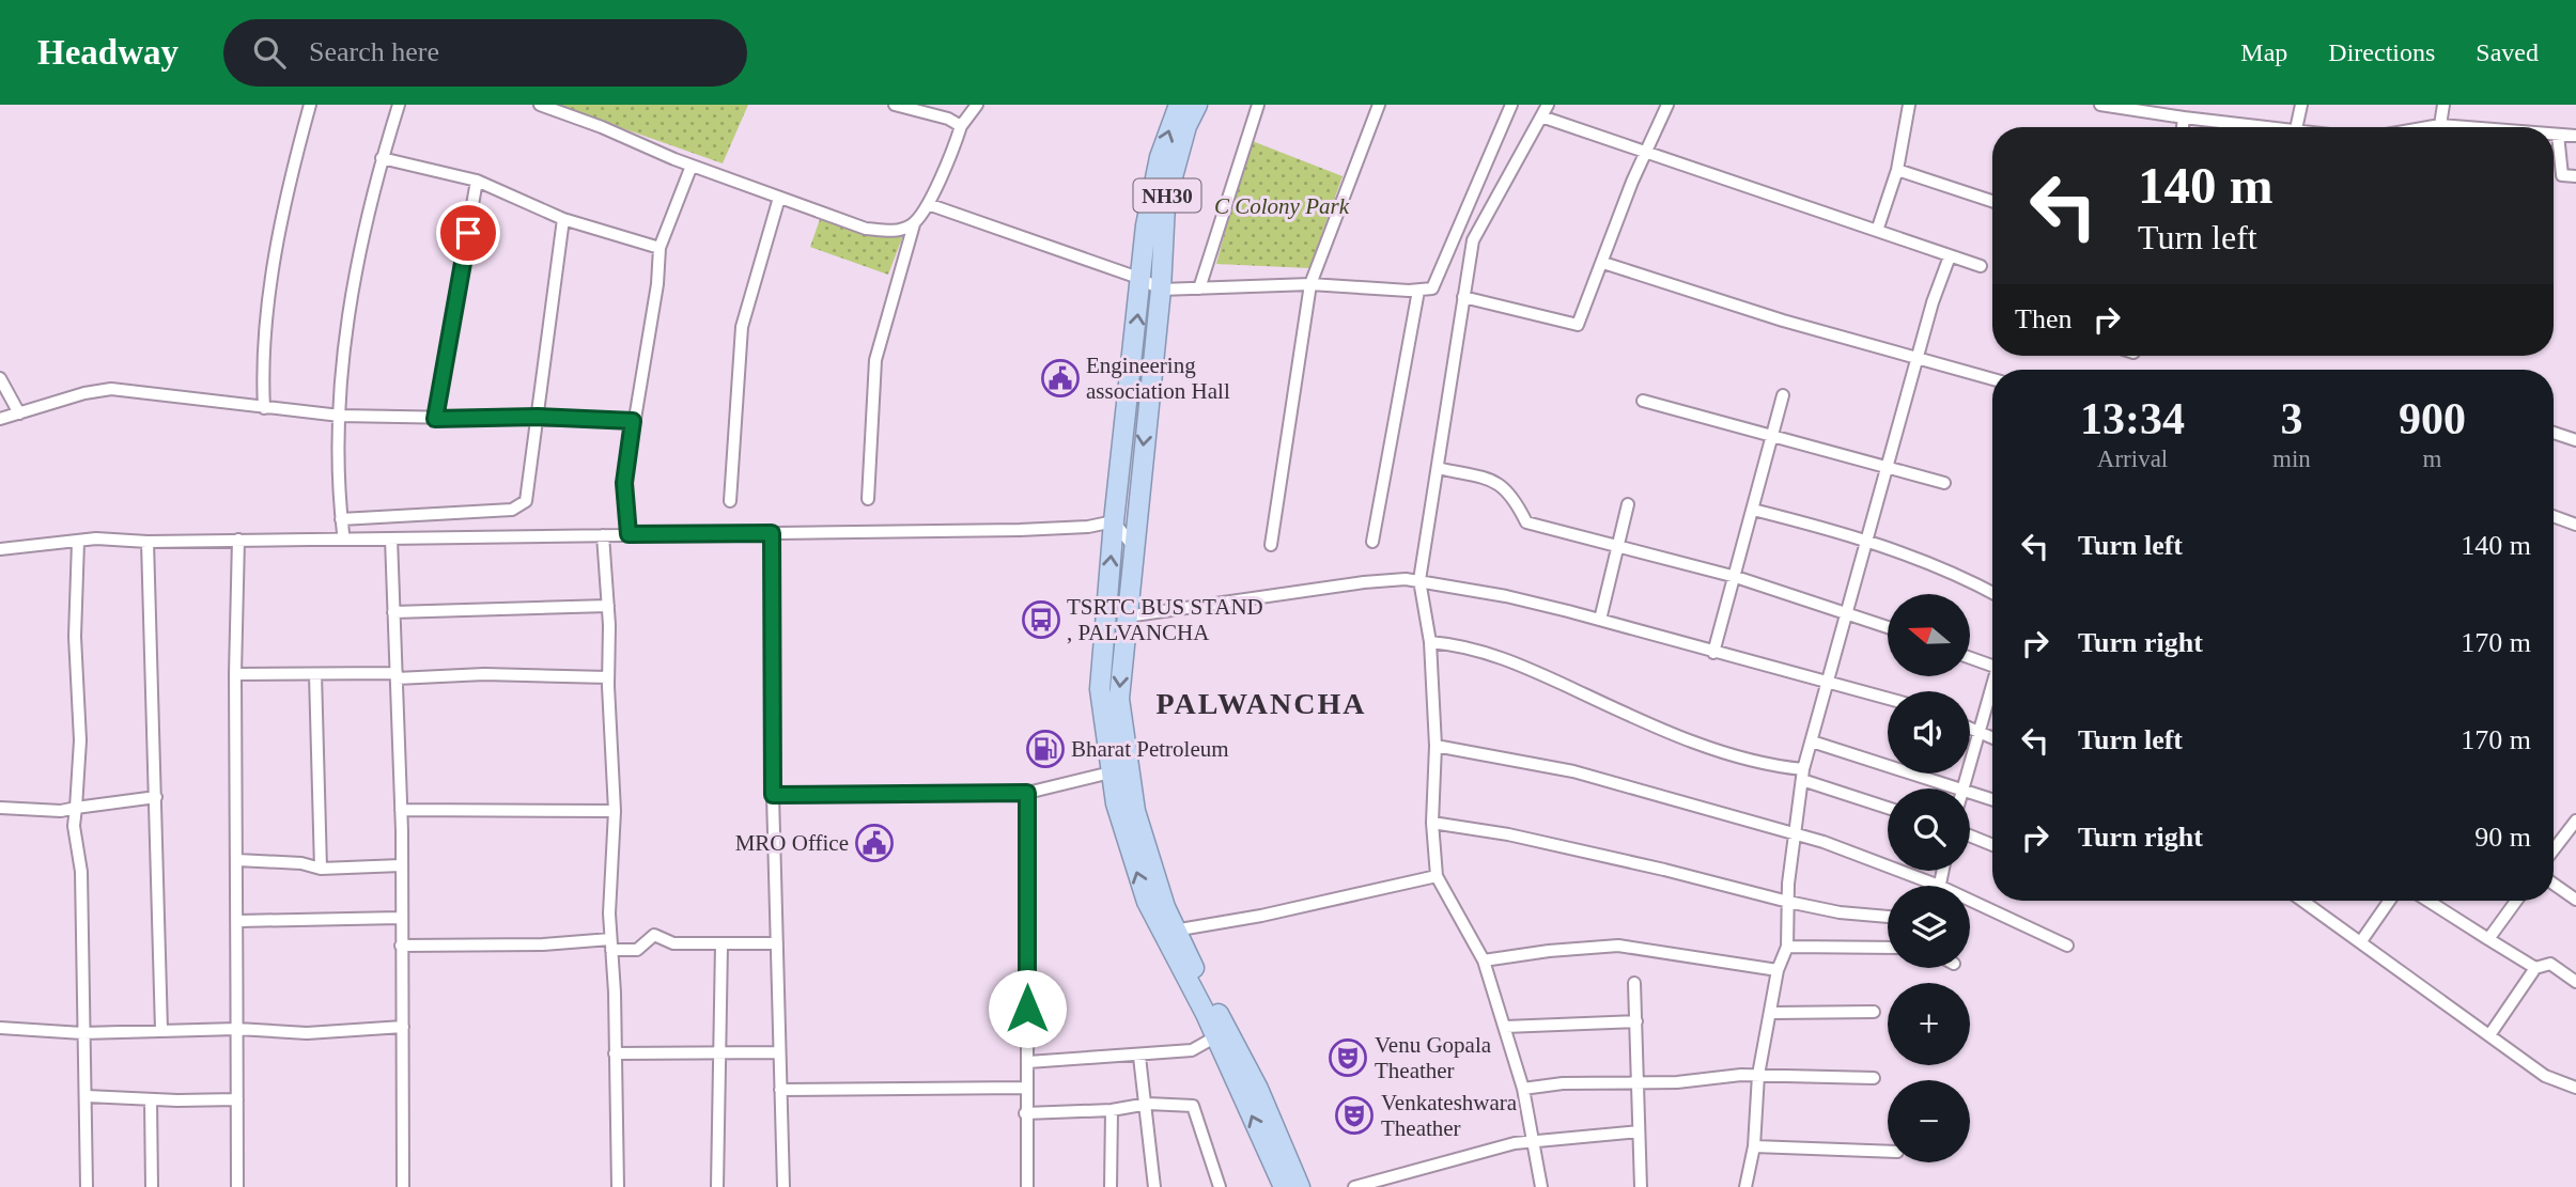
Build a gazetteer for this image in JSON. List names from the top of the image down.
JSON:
{
  "streets": {
    "highway": ["NH30"]
  },
  "districts": ["PALWANCHA"],
  "parks": ["C Colony Park"],
  "places": {
    "public building": ["Engineering association Hall", "MRO Office"],
    "bus stop": ["TSRTC BUS STAND , PALVANCHA"],
    "fuel station": ["Bharat Petroleum"],
    "theatre": ["Venu Gopala Theather", "Venkateshwara Theather"]
  },
  "north": "left",
  "page": {
    "header": "Headway",
    "search": "Search here",
    "nav": ["Map", "Directions", "Saved"],
    "turn": ["140 m", "Turn left"],
    "then": "Then",
    "eta": [
      "13:34",
      "Arrival",
      "3",
      "min",
      "900",
      "m"
    ],
    "list": [
      {
        "name": "Turn left",
        "value": "140 m"
      },
      {
        "name": "Turn right",
        "value": "170 m"
      },
      {
        "name": "Turn left",
        "value": "170 m"
      },
      {
        "name": "Turn right",
        "value": "90 m"
      }
    ],
    "map_buttons": ["+", "−"]
  }
}
